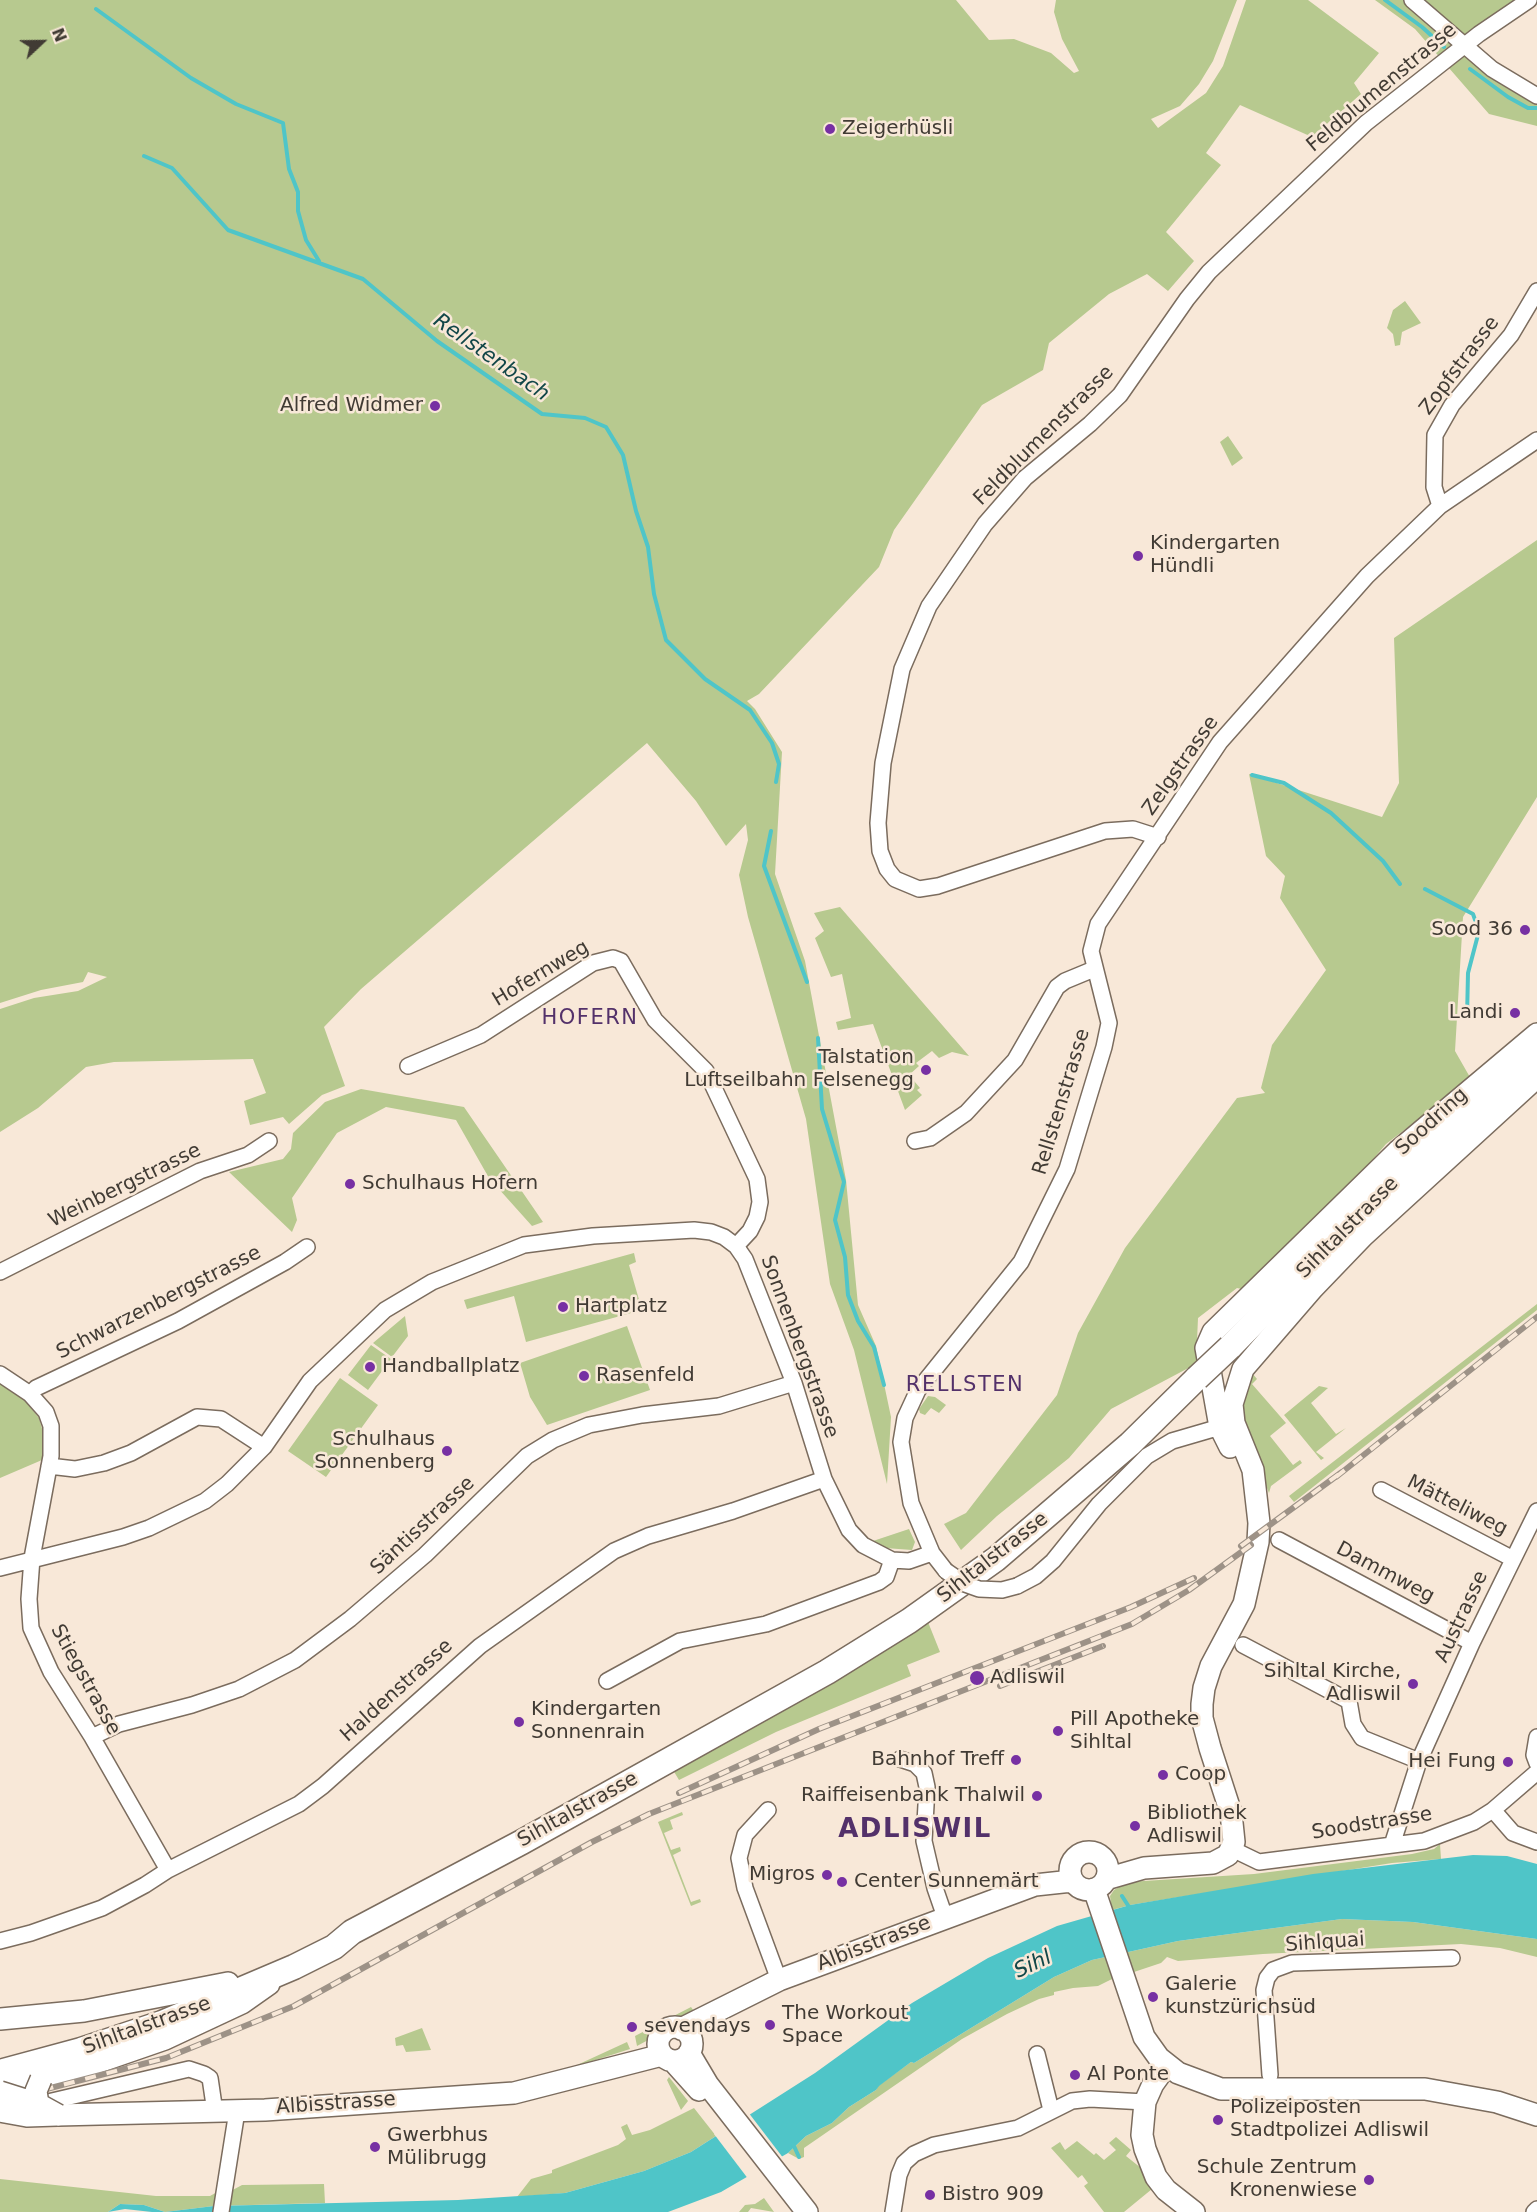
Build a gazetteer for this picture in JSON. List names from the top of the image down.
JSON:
{
  "streets": {
    "main road": ["Soodring", "Sihltalstrasse", "Albisstrasse"],
    "street": [
      "Feldblumenstrasse",
      "Zopfstrasse",
      "Zelgstrasse",
      "Hofernweg",
      "Rellstenstrasse",
      "Weinbergstrasse",
      "Schwarzenbergstrasse",
      "Sonnenbergstrasse",
      "Mätteliweg",
      "Säntisstrasse",
      "Dammweg",
      "Austrasse",
      "Stiegstrasse",
      "Haldenstrasse",
      "Soodstrasse",
      "Sihlquai"
    ]
  },
  "crossings": [
    ["Feldblumenstrasse", "Zelgstrasse"],
    ["Zopfstrasse", "Zelgstrasse"],
    ["Zelgstrasse", "Rellstenstrasse"],
    ["Hofernweg", "Sonnenbergstrasse"],
    ["Soodring", "Sihltalstrasse"],
    ["Schwarzenbergstrasse", "Stiegstrasse"],
    ["Sonnenbergstrasse", "Säntisstrasse"],
    ["Sonnenbergstrasse", "Stiegstrasse"],
    ["Sonnenbergstrasse", "Haldenstrasse"],
    ["Mätteliweg", "Austrasse"],
    ["Säntisstrasse", "Stiegstrasse"],
    ["Dammweg", "Austrasse"],
    ["Austrasse", "Soodstrasse"],
    ["Stiegstrasse", "Haldenstrasse"]
  ],
  "districts": ["HOFERN", "RELLSTEN", "ADLISWIL"],
  "water": ["Rellstenbach", "Sihl"],
  "places": [
    "Zeigerhüsli",
    "Alfred Widmer",
    "Kindergarten Hündli",
    "Sood 36",
    "Landi",
    "Talstation Luftseilbahn Felsenegg",
    "Schulhaus Hofern",
    "Hartplatz",
    "Handballplatz",
    "Rasenfeld",
    "Schulhaus Sonnenberg",
    "Adliswil",
    "Sihltal Kirche, Adliswil",
    "Kindergarten Sonnenrain",
    "Pill Apotheke Sihltal",
    "Bahnhof Treff",
    "Hei Fung",
    "Coop",
    "Raiffeisenbank Thalwil",
    "Bibliothek Adliswil",
    "Migros",
    "Center Sunnemärt",
    "Galerie kunstzürichsüd",
    "The Workout Space",
    "sevendays",
    "Al Ponte",
    "Polizeiposten Stadtpolizei Adliswil",
    "Gwerbhus Mülibrugg",
    "Schule Zentrum Kronenwiese",
    "Bistro 909"
  ],
  "north": "right"
}
